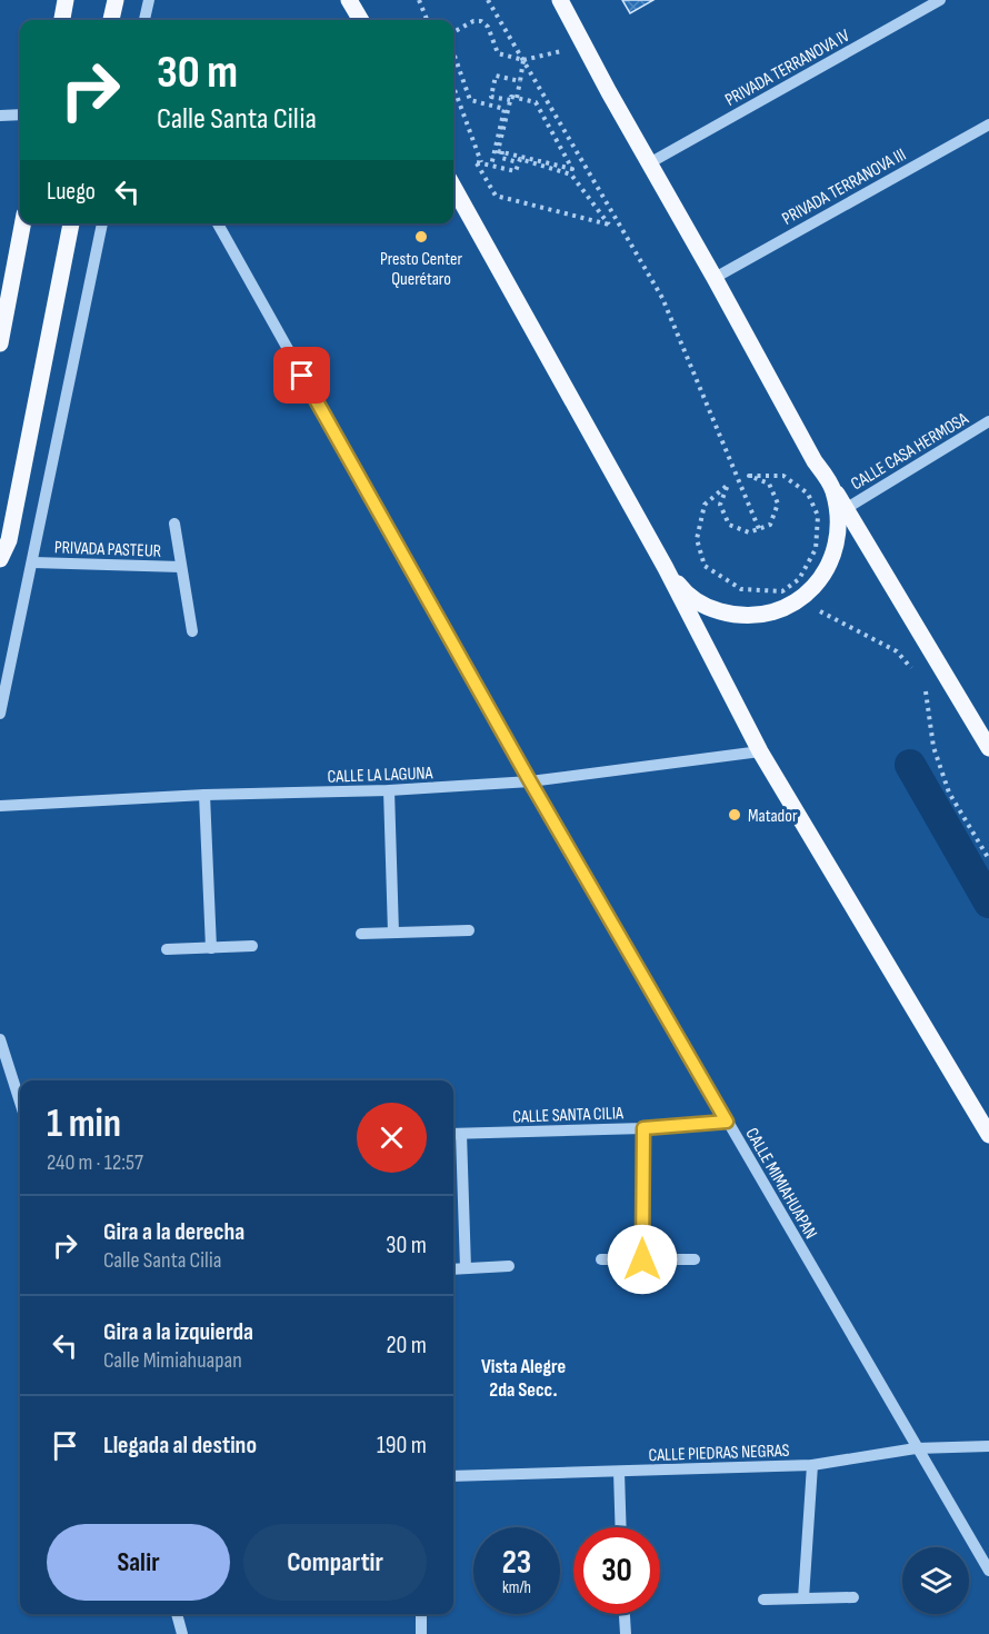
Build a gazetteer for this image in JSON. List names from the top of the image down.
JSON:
{
  "streets": {
    "street": [
      "PRIVADA TERRANOVA IV",
      "PRIVADA TERRANOVA III",
      "CALLE CASA HERMOSA",
      "PRIVADA PASTEUR",
      "CALLE LA LAGUNA",
      "CALLE SANTA CILIA",
      "CALLE MIMIAHUAPAN",
      "CALLE PIEDRAS NEGRAS"
    ]
  },
  "crossings": [
    ["CALLE LA LAGUNA", "CALLE MIMIAHUAPAN"],
    ["CALLE SANTA CILIA", "CALLE MIMIAHUAPAN"],
    ["CALLE MIMIAHUAPAN", "CALLE PIEDRAS NEGRAS"]
  ],
  "districts": ["Vista Alegre 2da Secc."],
  "places": ["Presto Center Querétaro", "Matador"],
  "page": {
    "turn": ["30 m", "Calle Santa Cilia"],
    "then": "Luego",
    "heading": ["1 min", "240 m · 12:57"],
    "list": [
      {
        "name": "Gira a la derecha",
        "note": "Calle Santa Cilia",
        "value": "30 m"
      },
      {
        "name": "Gira a la izquierda",
        "note": "Calle Mimiahuapan",
        "value": "20 m"
      },
      {
        "name": "Llegada al destino",
        "value": "190 m"
      }
    ],
    "buttons": ["Salir", "Compartir"],
    "speed": "23 km/h",
    "limit": "30"
  }
}
